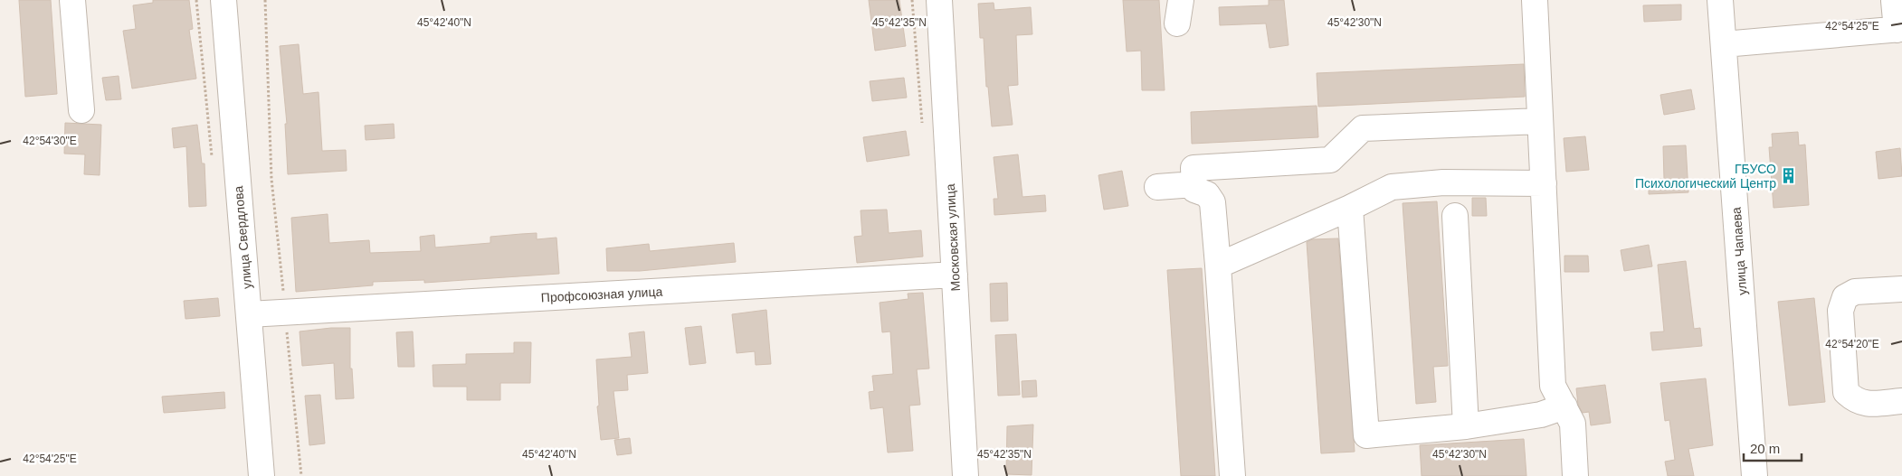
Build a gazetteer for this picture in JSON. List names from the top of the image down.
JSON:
{
  "streets": {
    "street": [
      "улица Свердлова",
      "Московская улица",
      "улица Чапаева",
      "Профсоюзная улица"
    ]
  },
  "crossings": [
    ["улица Свердлова", "Профсоюзная улица"],
    ["Московская улица", "Профсоюзная улица"]
  ],
  "places": {
    "building": ["ГБУСО Психологический Центр"]
  },
  "scale_bar": "20 m",
  "coordinates": [
    "45°42'40\"N",
    "45°42'35\"N",
    "45°42'30\"N",
    "42°54'25\"E",
    "42°54'30\"E",
    "42°54'20\"E"
  ]
}
